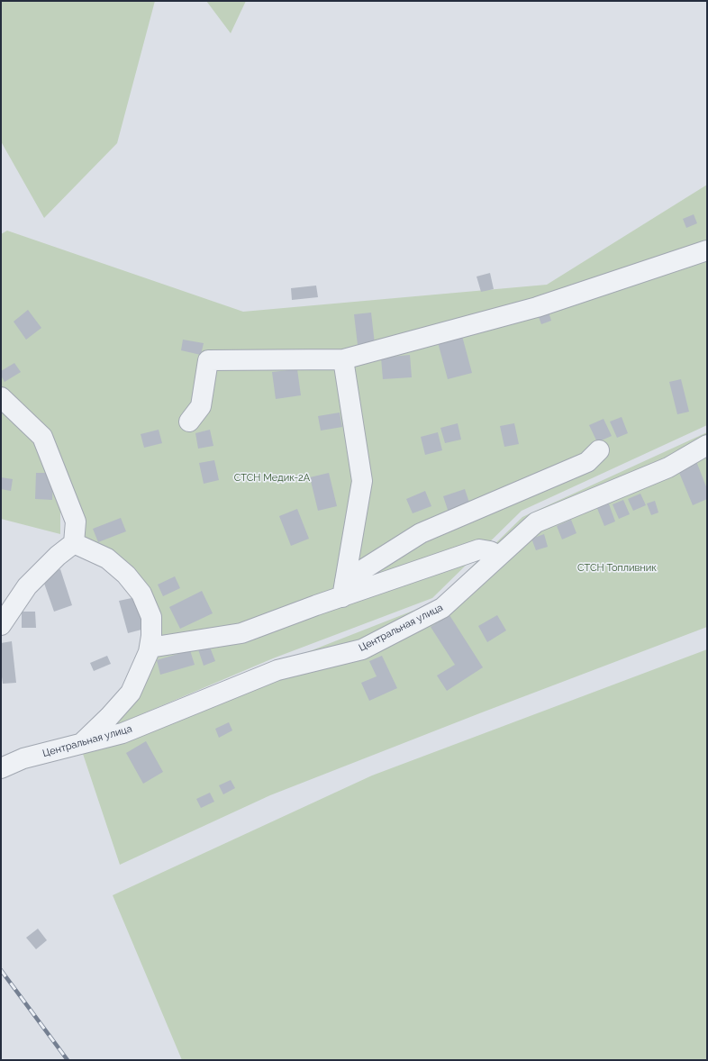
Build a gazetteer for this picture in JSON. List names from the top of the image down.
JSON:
{
  "streets": {
    "street": ["Центральная улица"]
  },
  "parks": ["СТСН Медик-2А", "СТСН Топливник"]
}
